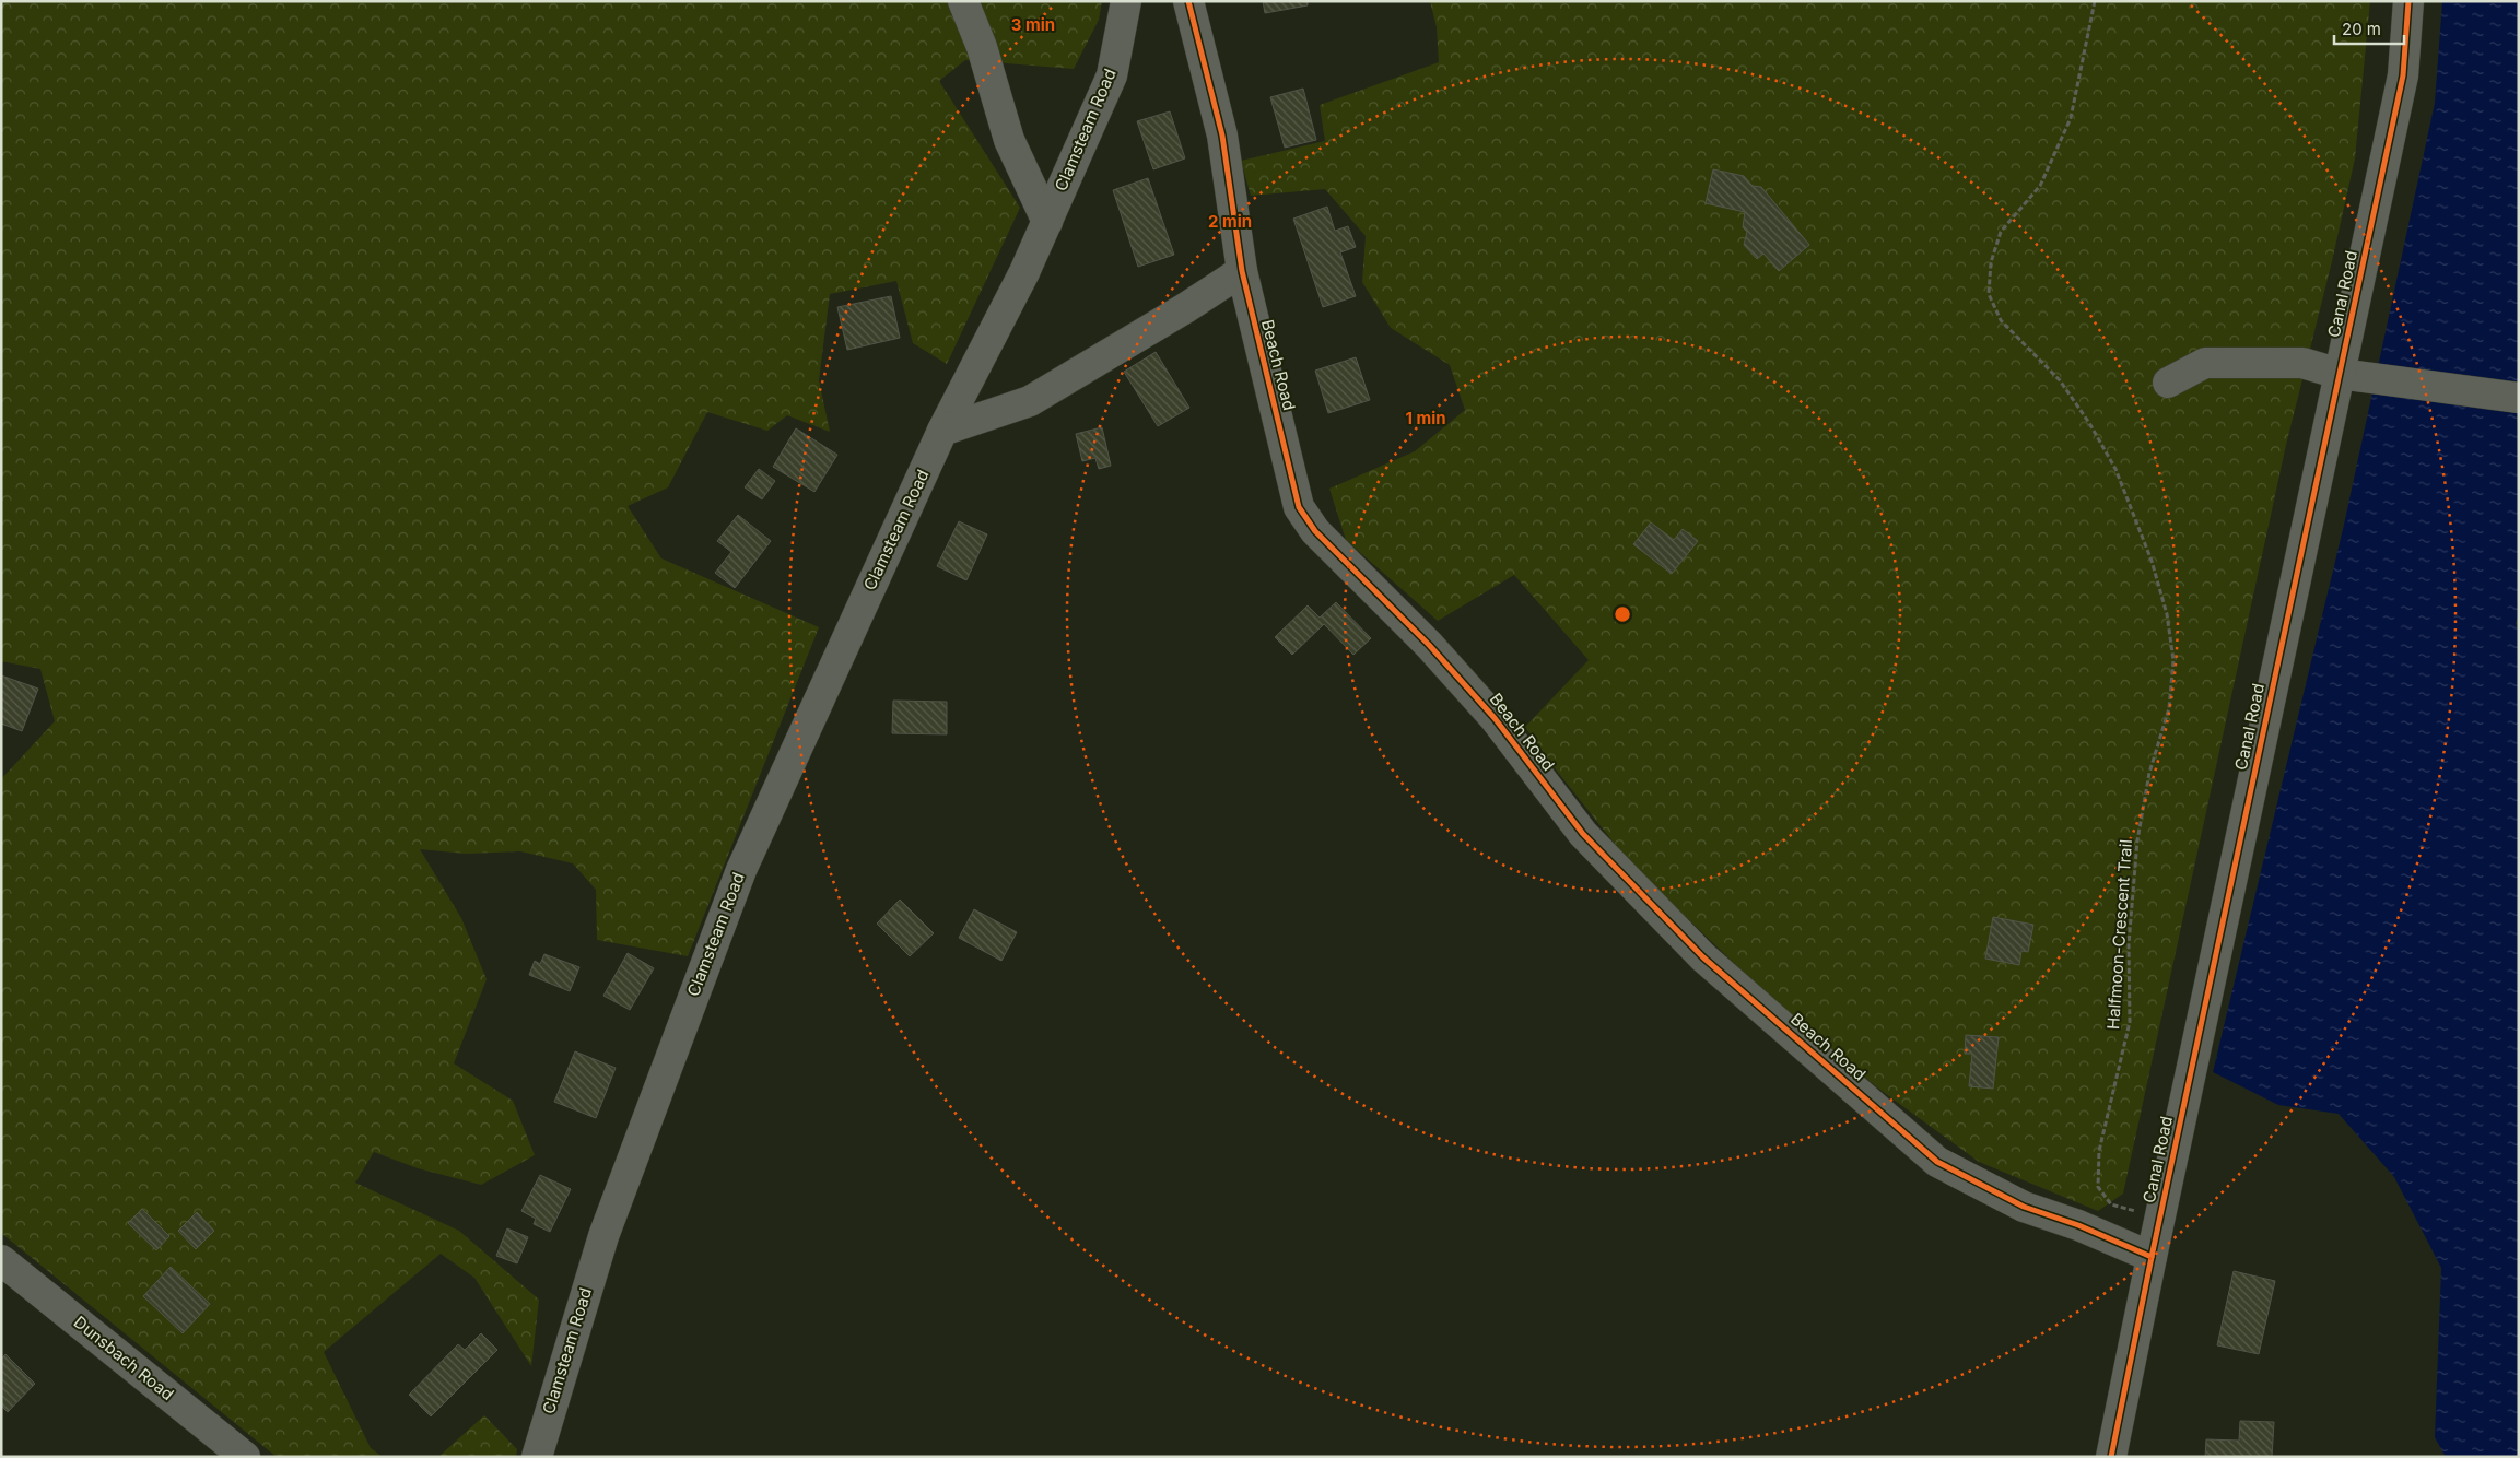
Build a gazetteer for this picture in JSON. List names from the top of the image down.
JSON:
{
  "streets": {
    "street": [
      "Clamsteam Road",
      "Canal Road",
      "Beach Road",
      "Dunsbach Road"
    ],
    "path": ["Halfmoon-Crescent Trail"]
  },
  "crossings": [
    ["Canal Road", "Beach Road"],
    ["Canal Road", "Halfmoon-Crescent Trail"]
  ],
  "scale_bar": "20 m",
  "rings": ["3 min", "2 min", "1 min"]
}
